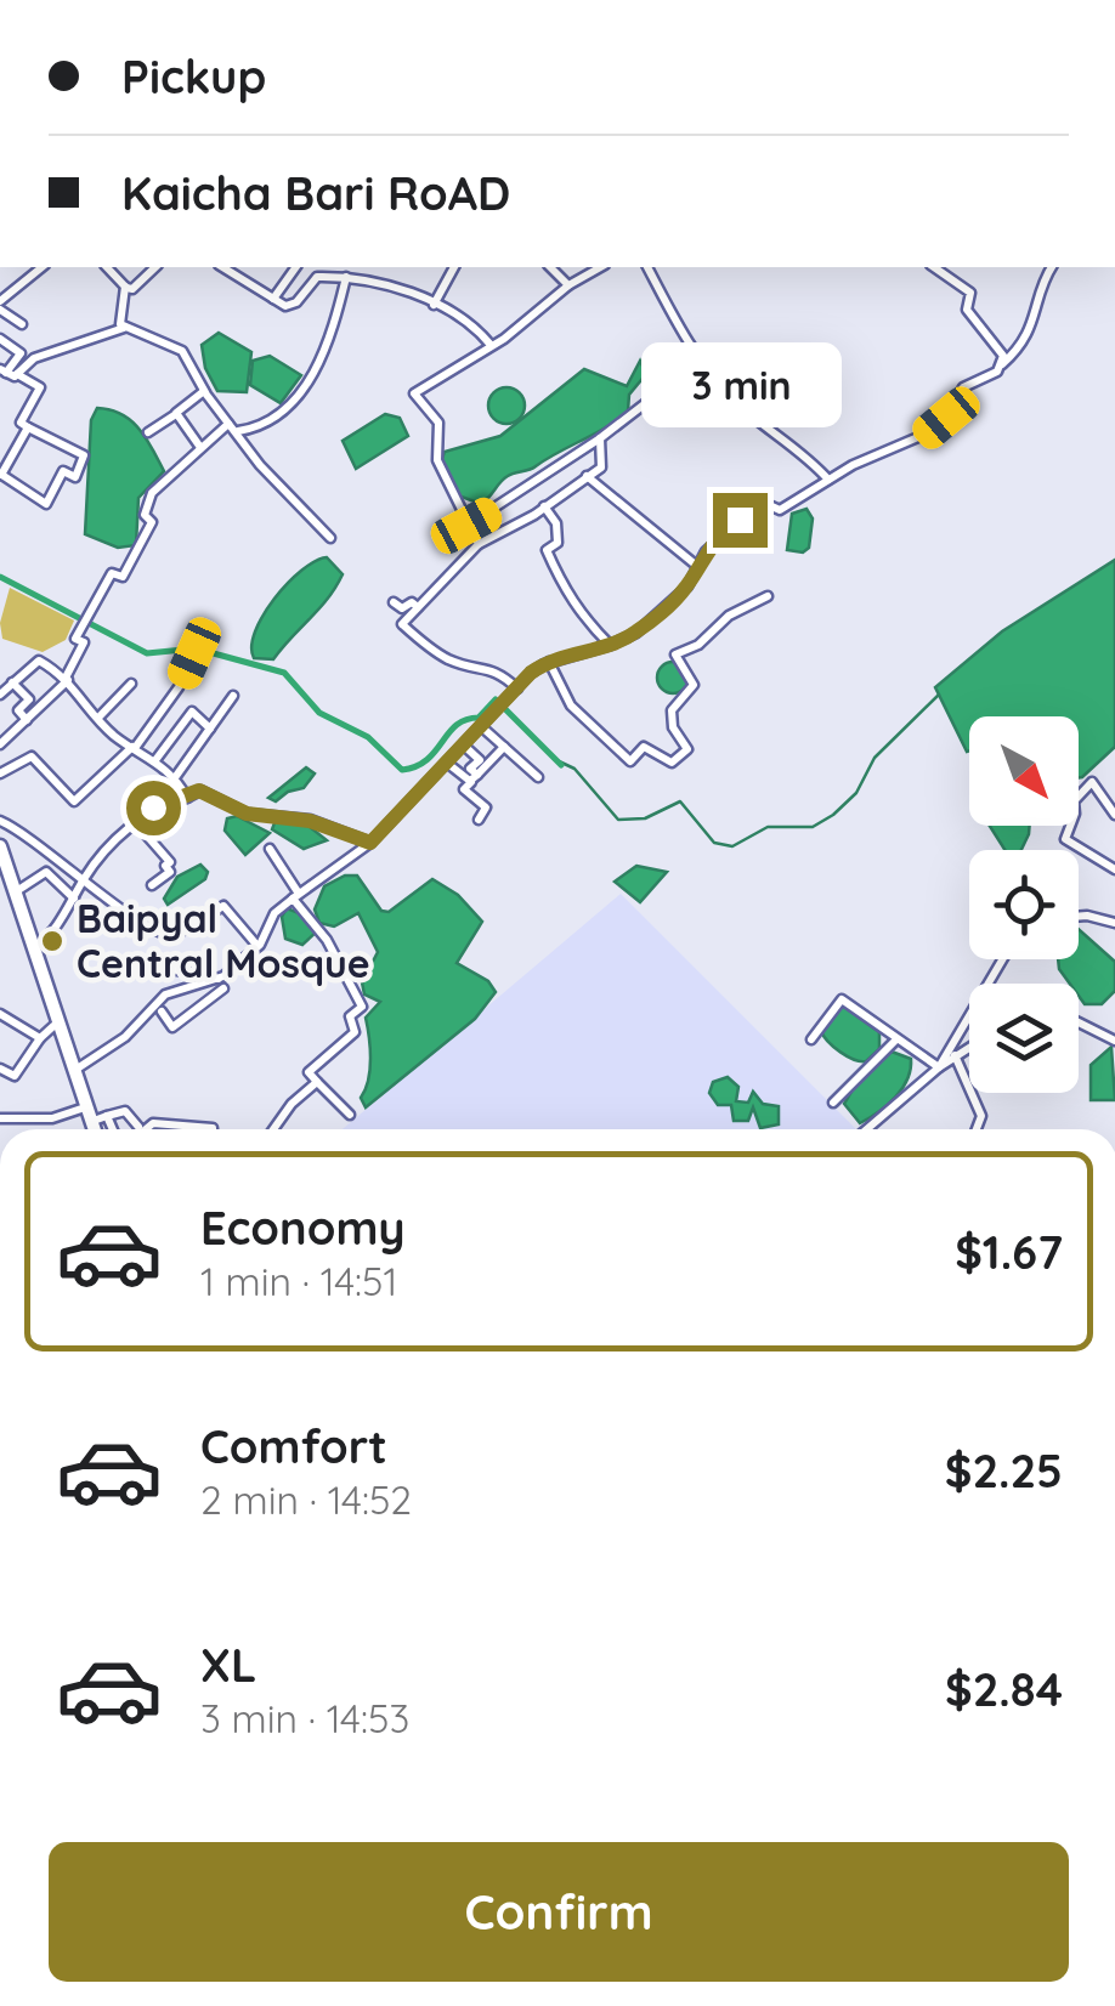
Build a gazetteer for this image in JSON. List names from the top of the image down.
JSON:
{
  "places": ["Baipyal Central Mosque"],
  "north": "bottom right",
  "page": {
    "banner": ["Pickup", "Kaicha Bari RoAD"],
    "bubble": "3 min",
    "list": [
      {
        "name": "Economy",
        "note": "1 min · 14:51",
        "value": "$1.67"
      },
      {
        "name": "Comfort",
        "note": "2 min · 14:52",
        "value": "$2.25"
      },
      {
        "name": "XL",
        "note": "3 min · 14:53",
        "value": "$2.84"
      }
    ],
    "buttons": "Confirm"
  }
}
